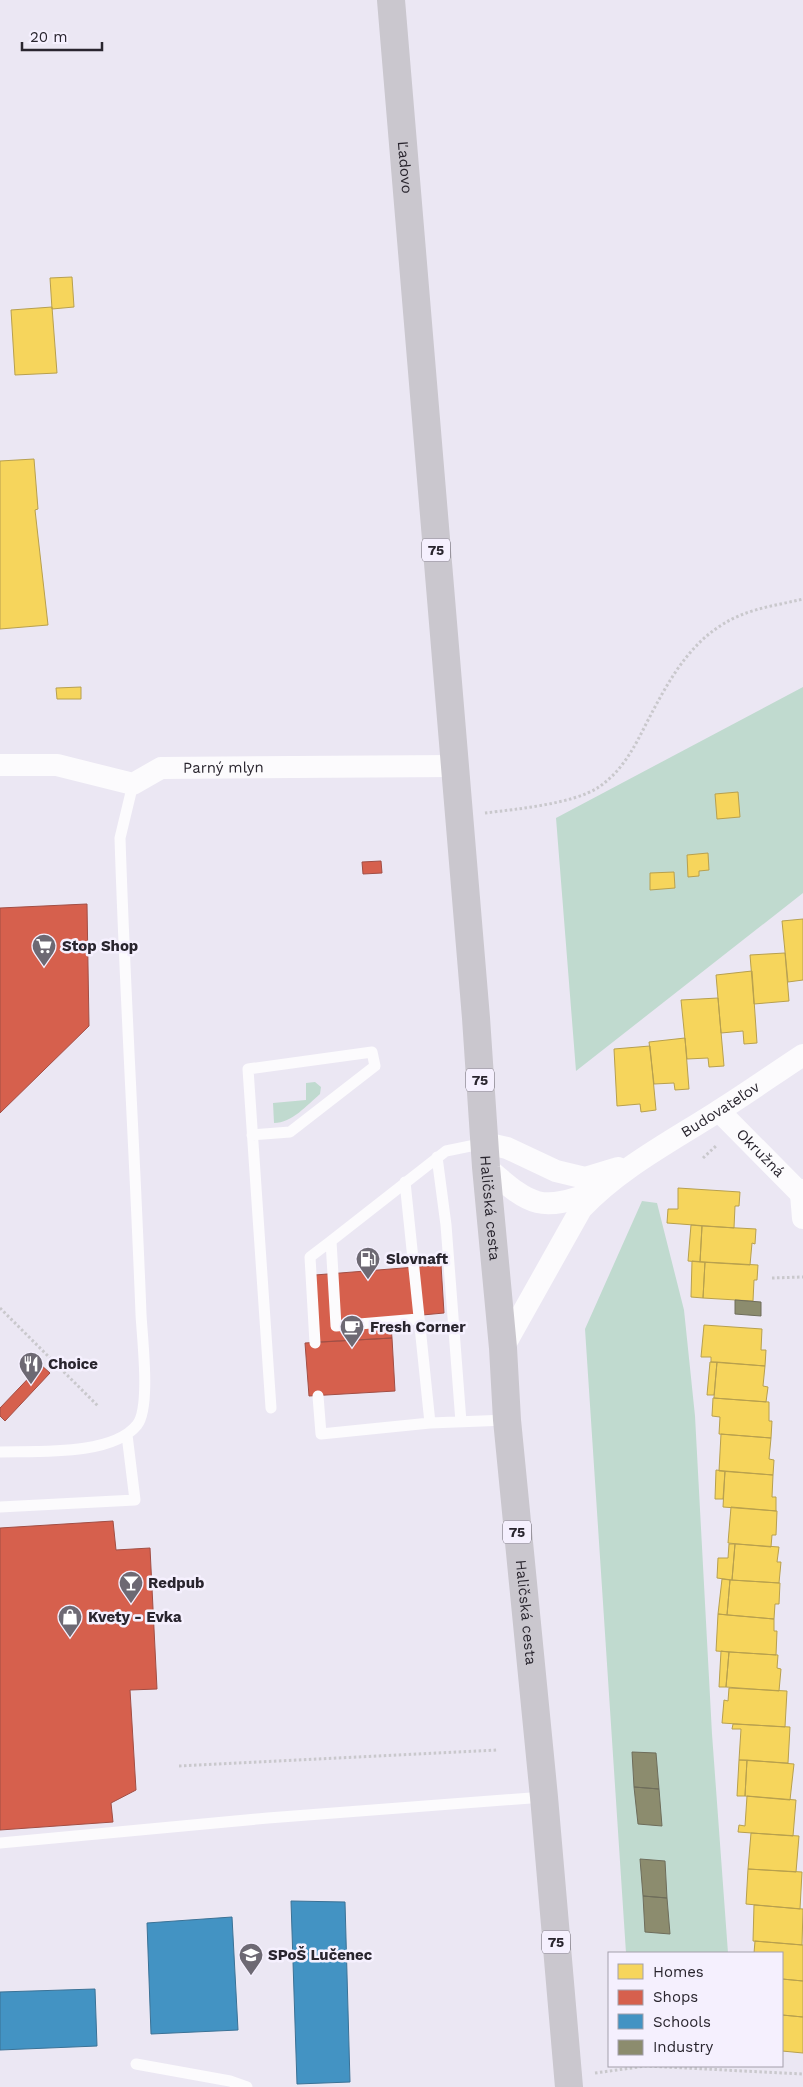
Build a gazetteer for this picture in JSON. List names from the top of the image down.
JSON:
{
  "streets": {
    "main road": ["Ľadovo", "75", "Haličská cesta"],
    "street": ["Parný mlyn", "Budovateľov", "Okružná"]
  },
  "crossings": [
    ["Ľadovo", "75"],
    ["Ľadovo", "Parný mlyn"],
    ["75", "Parný mlyn"],
    ["75", "Haličská cesta"],
    ["Budovateľov", "Okružná"],
    ["Budovateľov", "Haličská cesta"]
  ],
  "places": {
    "supermarket": ["Stop Shop"],
    "fuel station": ["Slovnaft"],
    "cafe": ["Fresh Corner"],
    "restaurant": ["Choice"],
    "bar": ["Redpub"],
    "shop": ["Kvety - Evka"],
    "school or university": ["SPoŠ Lučenec"]
  },
  "legend": [
    "Homes",
    "Shops",
    "Schools",
    "Industry"
  ],
  "scale_bar": "20 m"
}
